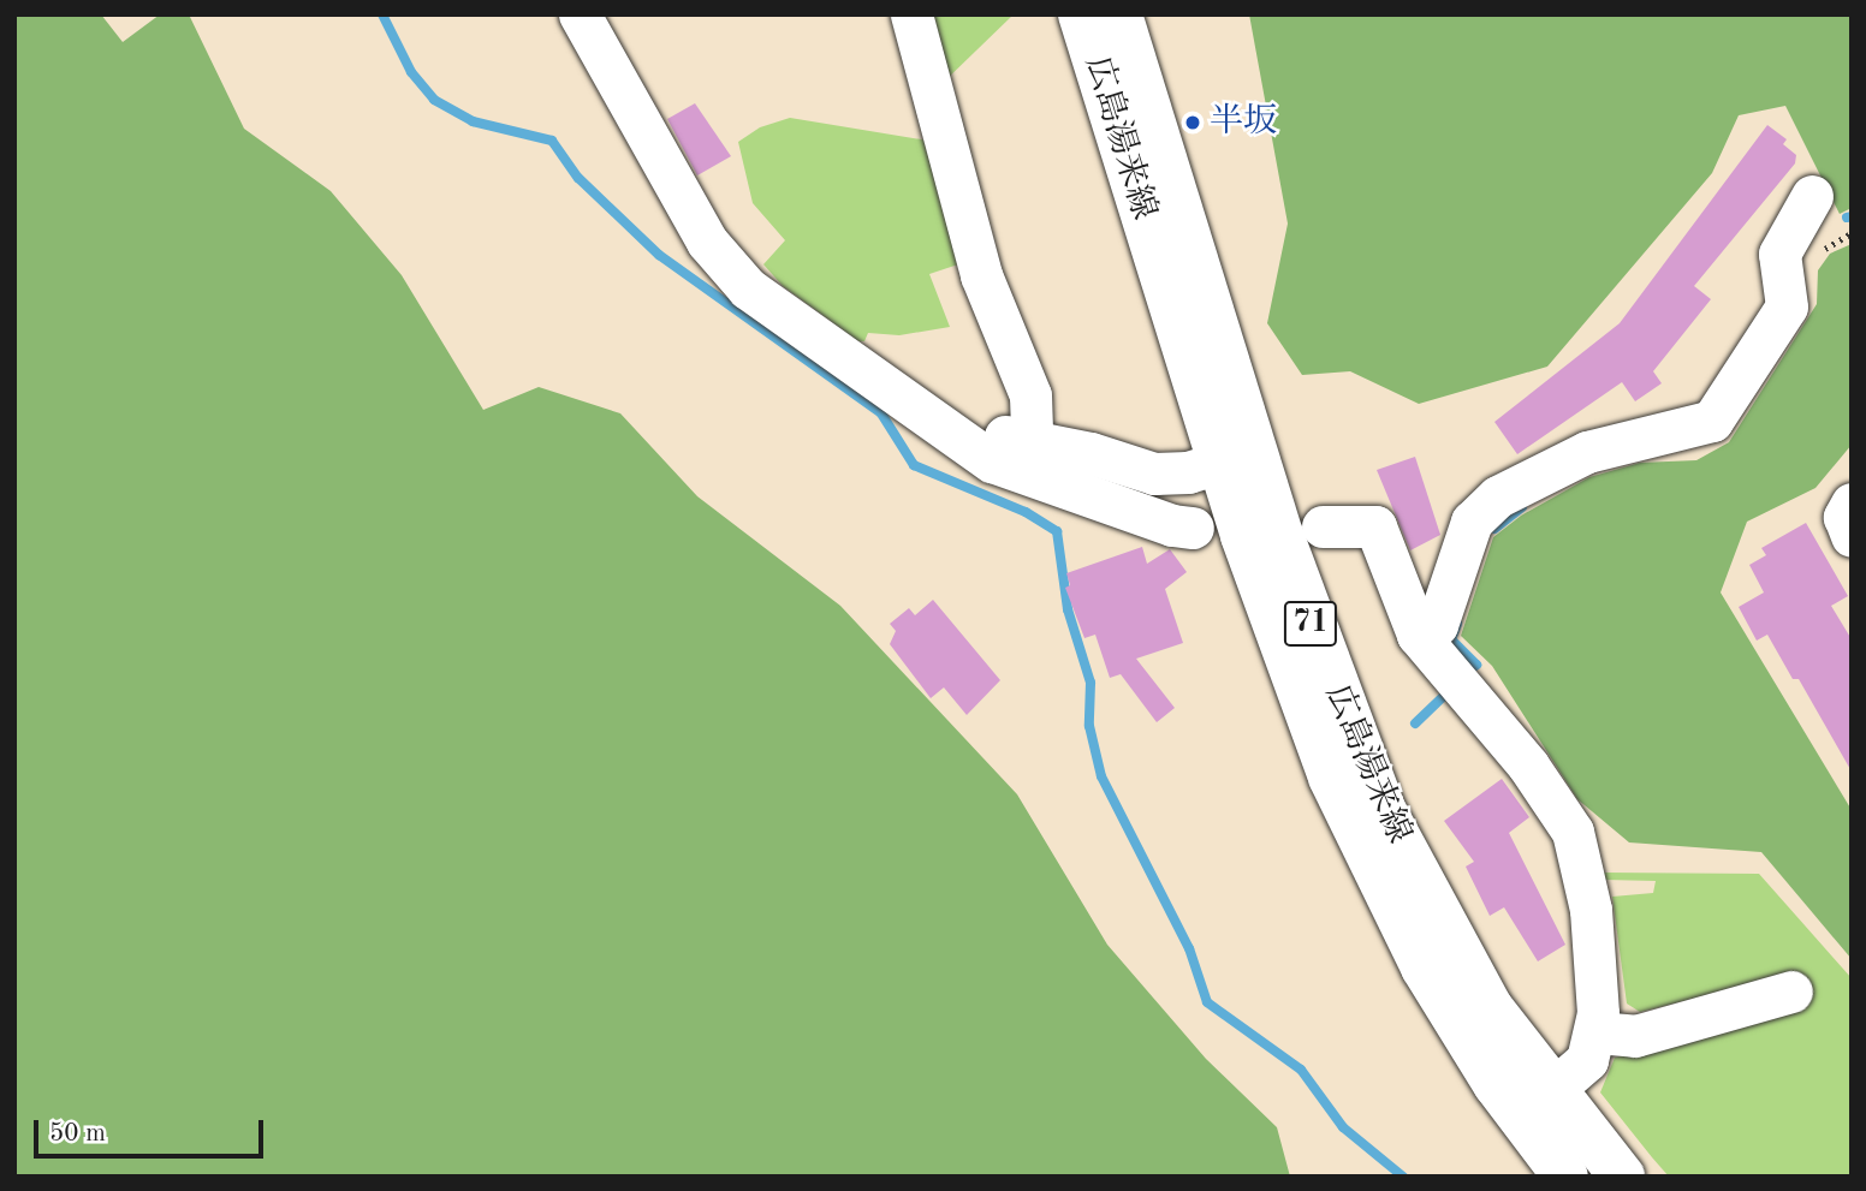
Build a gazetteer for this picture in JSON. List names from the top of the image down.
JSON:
{
  "streets": {
    "main road": ["広島湯来線", "71"]
  },
  "places": ["半坂"],
  "scale_bar": "50 m"
}
